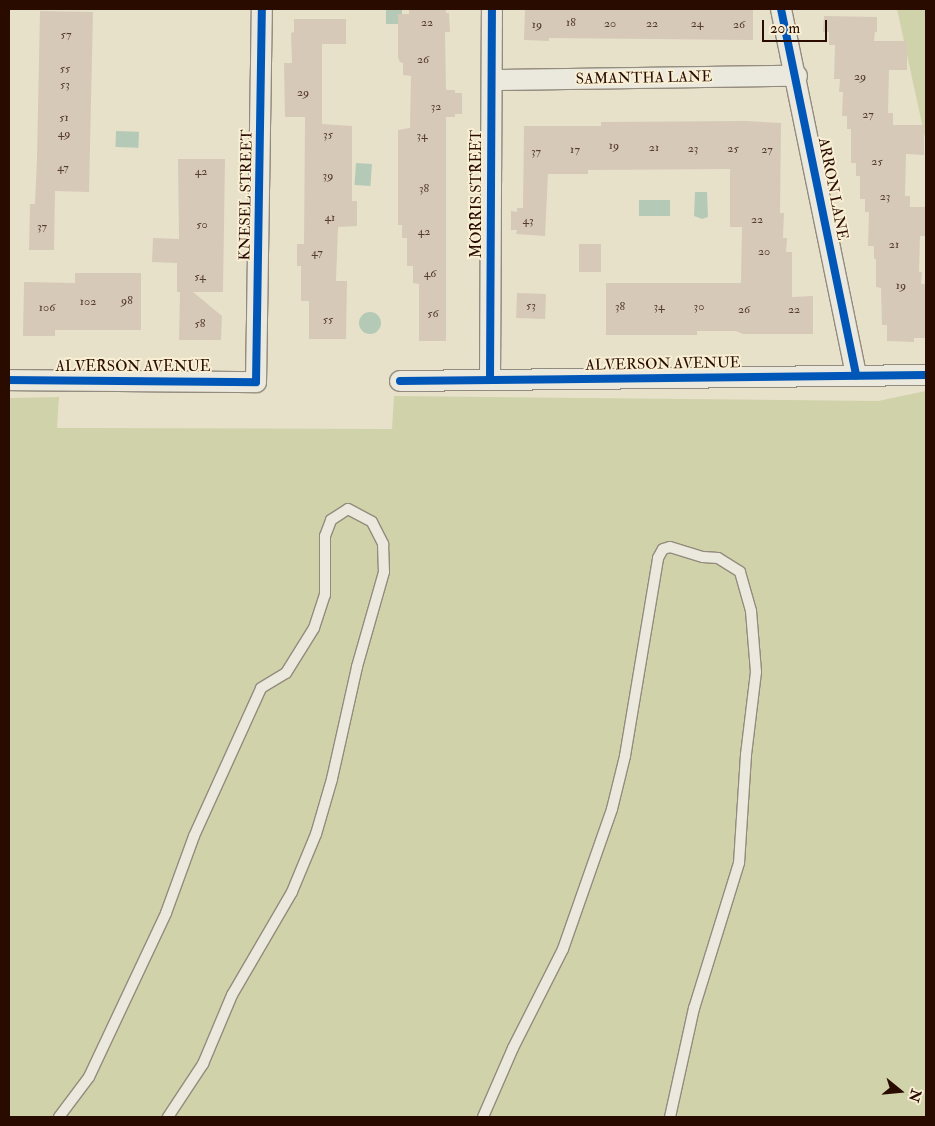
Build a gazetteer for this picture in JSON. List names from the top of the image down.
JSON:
{
  "streets": {
    "street": [
      "SAMANTHA LANE",
      "ARRON LANE",
      "MORRIS STREET",
      "KNESEL STREET",
      "ALVERSON AVENUE"
    ]
  },
  "crossings": [
    ["SAMANTHA LANE", "ARRON LANE"],
    ["SAMANTHA LANE", "MORRIS STREET"],
    ["ARRON LANE", "ALVERSON AVENUE"],
    ["MORRIS STREET", "ALVERSON AVENUE"],
    ["KNESEL STREET", "ALVERSON AVENUE"]
  ],
  "house_numbers": [
    "22",
    "18",
    "20",
    "22",
    "24",
    "19",
    "26",
    "57",
    "26",
    "55",
    "29",
    "53",
    "29",
    "32",
    "27",
    "51",
    "49",
    "35",
    "34",
    "19",
    "21",
    "23",
    "25",
    "17",
    "27",
    "37",
    "25",
    "47",
    "42",
    "39",
    "38",
    "23",
    "41",
    "22",
    "43",
    "50",
    "37",
    "42",
    "21",
    "20",
    "47",
    "46",
    "54",
    "19",
    "98",
    "102",
    "53",
    "38",
    "34",
    "30",
    "106",
    "26",
    "22",
    "56",
    "55",
    "58"
  ],
  "scale_bar": "20 m",
  "north": "right"
}
